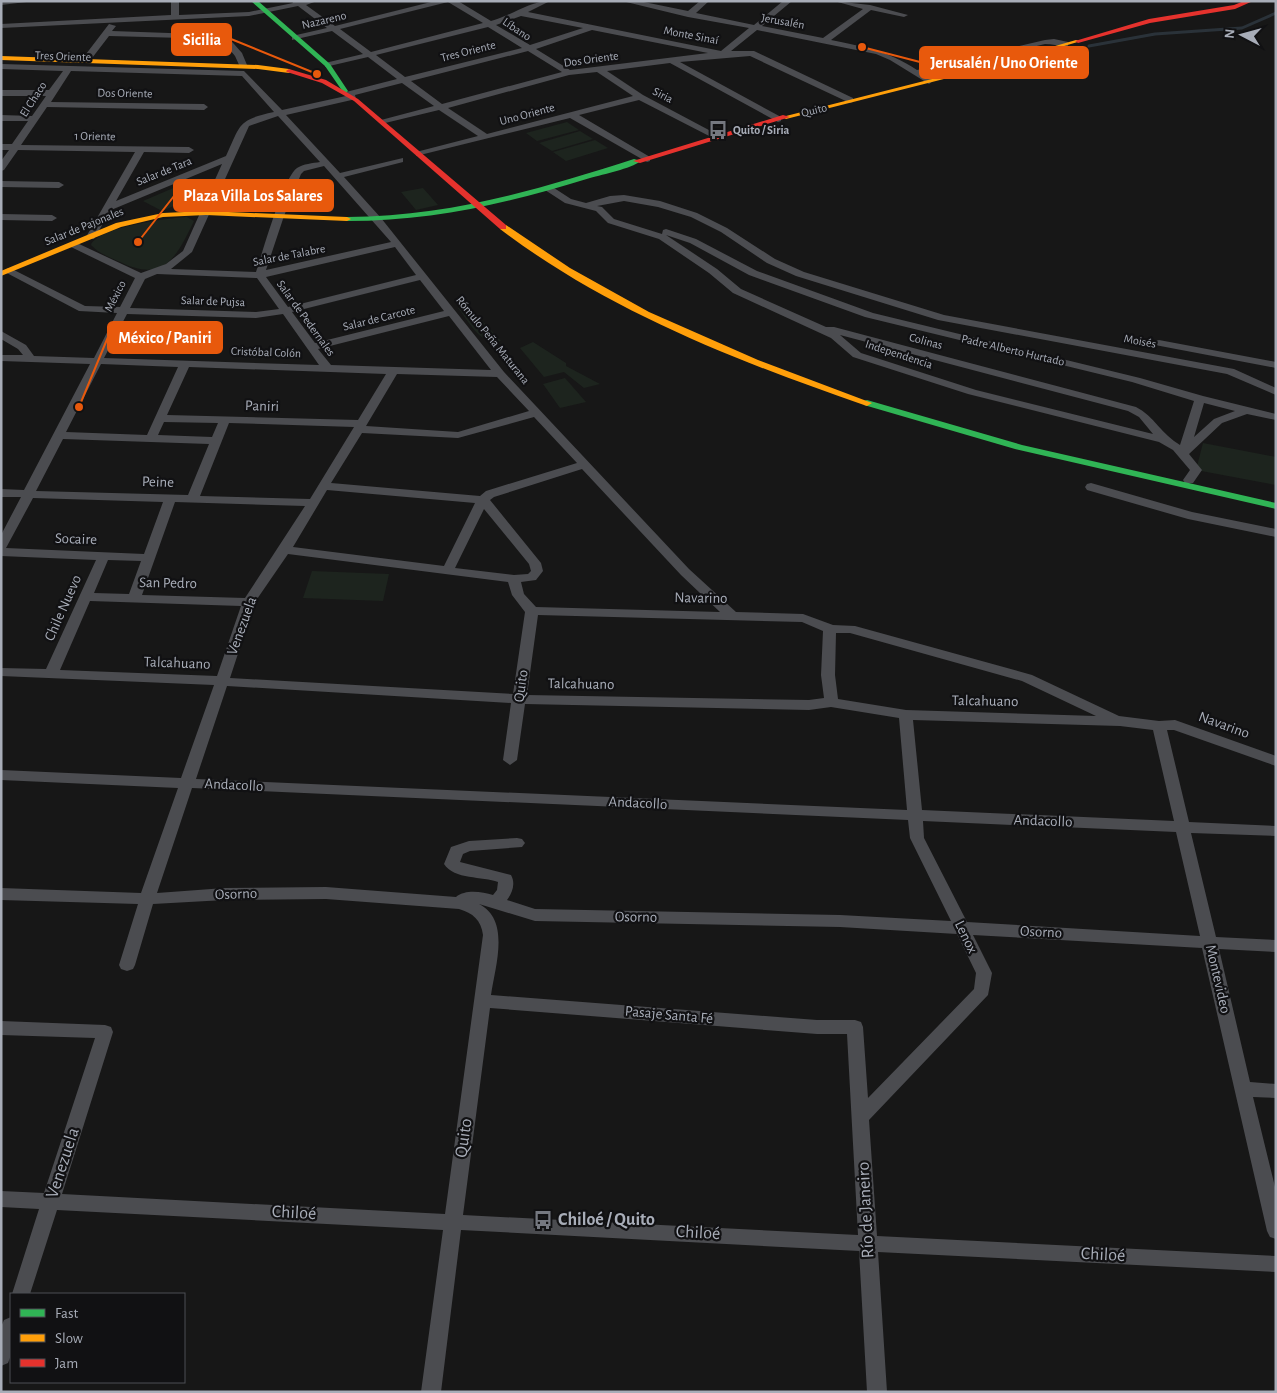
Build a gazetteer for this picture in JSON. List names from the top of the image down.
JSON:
{
  "streets": {
    "main road": ["Quito", "Salar de Pajonales"],
    "street": [
      "Nazareno",
      "Jerusalén",
      "Líbano",
      "Monte Sinaí",
      "Tres Oriente",
      "Dos Oriente",
      "Siria",
      "El Chaco",
      "Uno Oriente",
      "1 Oriente",
      "Salar de Tara",
      "Salar de Talabre",
      "México",
      "Salar de Pujsa",
      "Salar de Pedernales",
      "Salar de Carcote",
      "Rómulo Peña Maturana",
      "Colinas",
      "Moisés",
      "Padre Alberto Hurtado",
      "Cristóbal Colón",
      "Independencia",
      "Paniri",
      "Peine",
      "Socaire",
      "San Pedro",
      "Navarino",
      "Chile Nuevo",
      "Venezuela",
      "Talcahuano",
      "Andacollo",
      "Osorno",
      "Lenox",
      "Montevideo",
      "Pasaje Santa Fé",
      "Río de Janeiro",
      "Chiloé"
    ]
  },
  "crossings": [
    ["Jerusalén", "Quito"],
    ["Líbano", "Tres Oriente"],
    ["Líbano", "Dos Oriente"],
    ["Monte Sinaí", "Tres Oriente"],
    ["Monte Sinaí", "Dos Oriente"],
    ["Monte Sinaí", "Quito"],
    ["Tres Oriente", "El Chaco"],
    ["Tres Oriente", "México"],
    ["Tres Oriente", "Rómulo Peña Maturana"],
    ["Dos Oriente", "Siria"],
    ["Dos Oriente", "El Chaco"],
    ["Siria", "Quito"],
    ["Siria", "Uno Oriente"],
    ["El Chaco", "1 Oriente"],
    ["Quito", "Salar de Pajonales"],
    ["Quito", "Independencia"],
    ["Quito", "Navarino"],
    ["Quito", "Talcahuano"],
    ["Quito", "Osorno"],
    ["Quito", "Pasaje Santa Fé"],
    ["Quito", "Chiloé"],
    ["Salar de Tara", "México"],
    ["Salar de Pajonales", "México"],
    ["Salar de Pajonales", "Salar de Pujsa"],
    ["Salar de Pajonales", "Salar de Pedernales"],
    ["Salar de Pajonales", "Rómulo Peña Maturana"],
    ["Salar de Talabre", "México"],
    ["Salar de Talabre", "Salar de Pedernales"],
    ["Salar de Talabre", "Rómulo Peña Maturana"],
    ["México", "Salar de Pujsa"],
    ["México", "Rómulo Peña Maturana"],
    ["México", "Cristóbal Colón"],
    ["México", "Peine"],
    ["Salar de Pujsa", "Salar de Pedernales"],
    ["Salar de Pujsa", "Rómulo Peña Maturana"],
    ["Salar de Pedernales", "Salar de Carcote"],
    ["Salar de Pedernales", "Rómulo Peña Maturana"],
    ["Salar de Pedernales", "Cristóbal Colón"],
    ["Salar de Carcote", "Rómulo Peña Maturana"],
    ["Rómulo Peña Maturana", "Cristóbal Colón"],
    ["Rómulo Peña Maturana", "Paniri"],
    ["Rómulo Peña Maturana", "Navarino"],
    ["Colinas", "Independencia"],
    ["Moisés", "Independencia"],
    ["Padre Alberto Hurtado", "Independencia"],
    ["Cristóbal Colón", "Venezuela"],
    ["Paniri", "Venezuela"],
    ["Peine", "Venezuela"],
    ["Socaire", "Chile Nuevo"],
    ["San Pedro", "Chile Nuevo"],
    ["San Pedro", "Venezuela"],
    ["Navarino", "Talcahuano"],
    ["Navarino", "Montevideo"],
    ["Chile Nuevo", "Talcahuano"],
    ["Venezuela", "Talcahuano"],
    ["Venezuela", "Andacollo"],
    ["Venezuela", "Osorno"],
    ["Venezuela", "Chiloé"],
    ["Talcahuano", "Lenox"],
    ["Talcahuano", "Montevideo"],
    ["Andacollo", "Lenox"],
    ["Andacollo", "Montevideo"],
    ["Osorno", "Lenox"],
    ["Osorno", "Montevideo"],
    ["Lenox", "Río de Janeiro"],
    ["Pasaje Santa Fé", "Río de Janeiro"],
    ["Río de Janeiro", "Chiloé"]
  ],
  "places": {
    "other": [
      "Jerusalén / Uno Oriente",
      "Sicilia",
      "Plaza Villa Los Salares",
      "México / Paniri"
    ],
    "bus stop": ["Quito / Siria", "Chiloé / Quito"]
  },
  "legend": ["Fast", "Slow", "Jam"],
  "north": "left"
}
